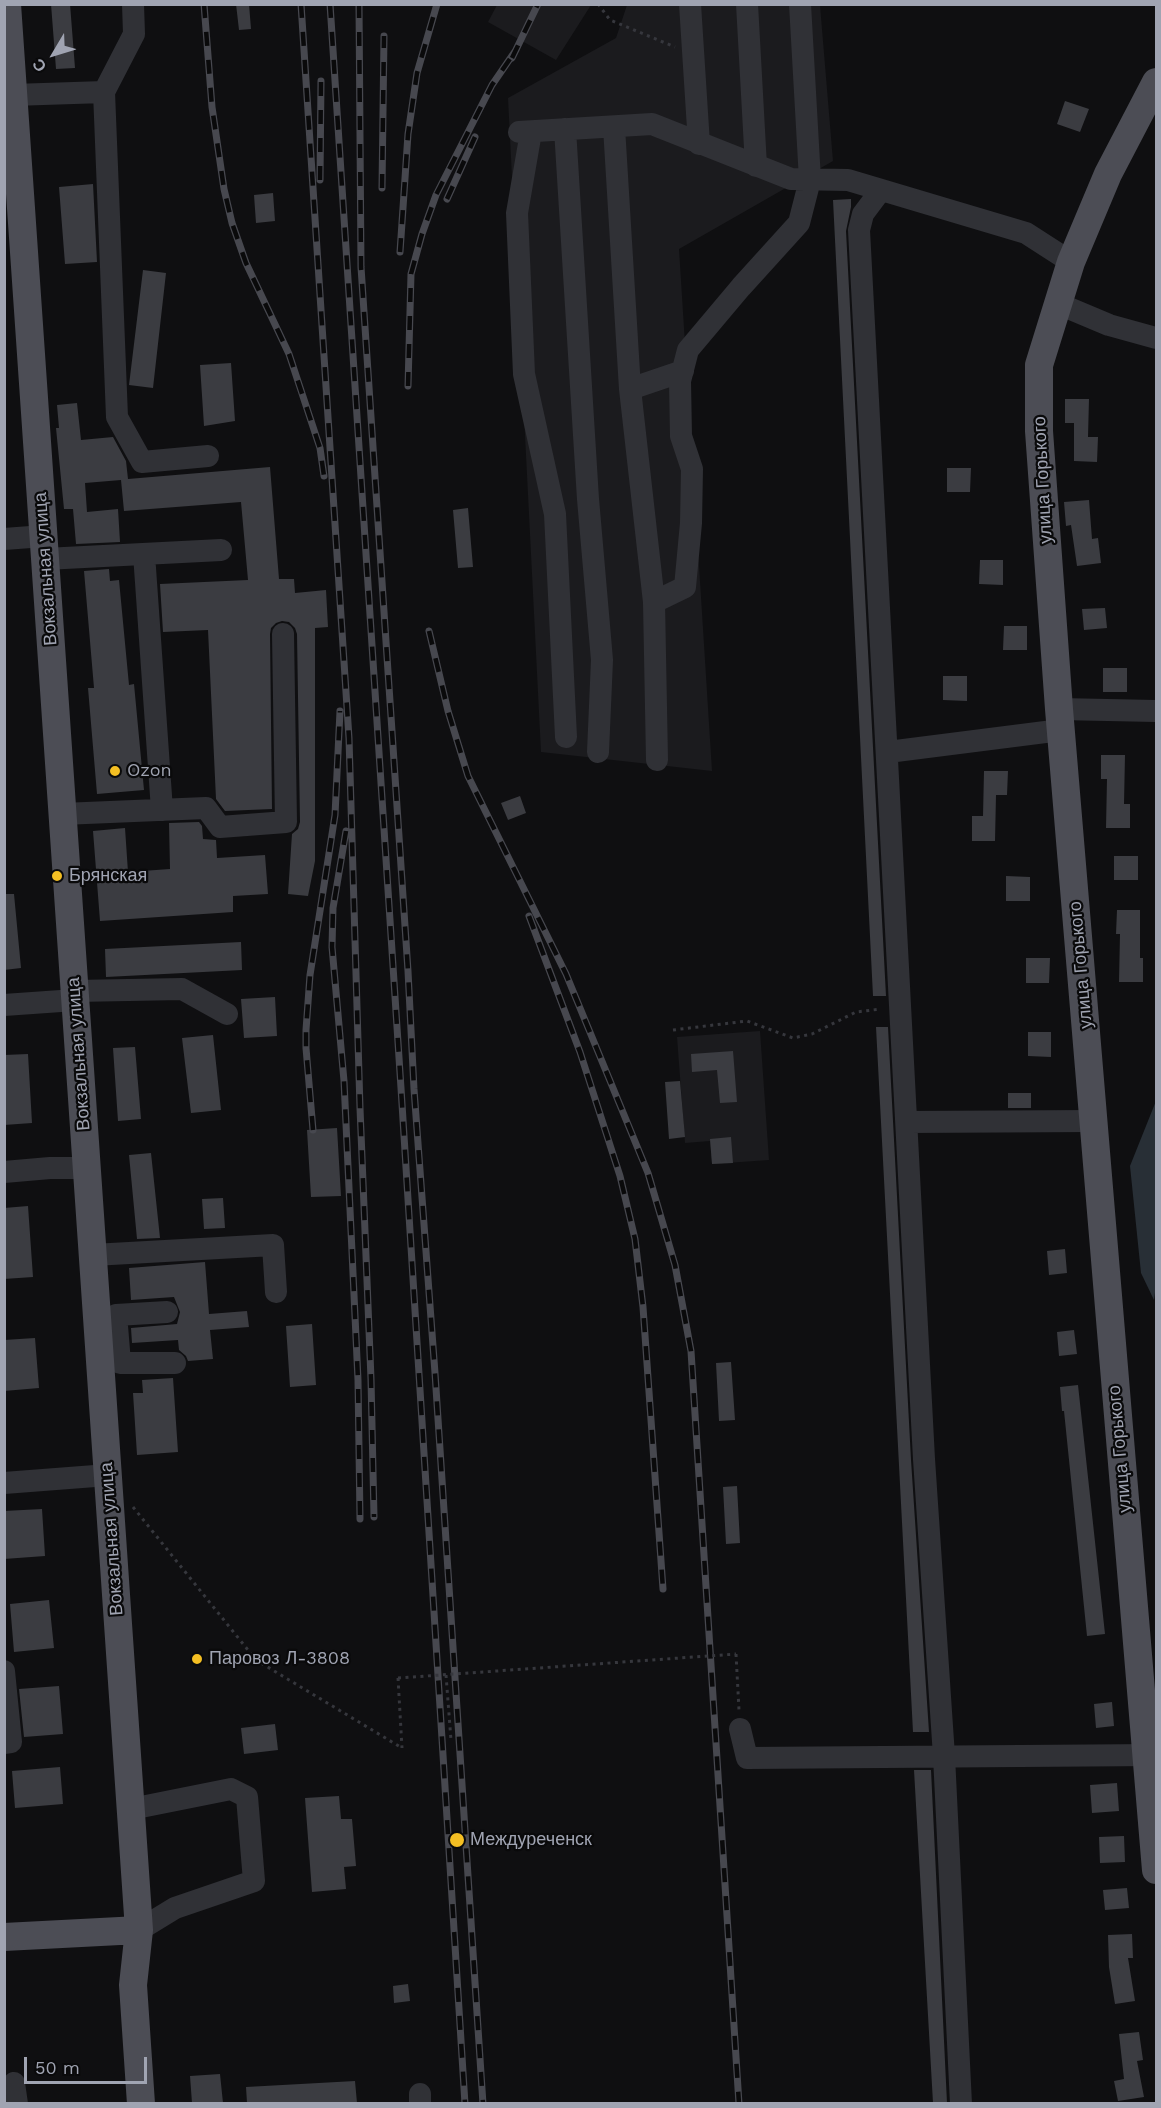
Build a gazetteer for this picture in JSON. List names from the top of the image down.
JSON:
{
  "streets": {
    "main road": ["улица Горького", "Вокзальная улица"]
  },
  "places": [
    "Ozon",
    "Брянская",
    "Паровоз Л-3808",
    "Междуреченск"
  ],
  "scale_bar": "50 m",
  "north": "bottom left"
}
